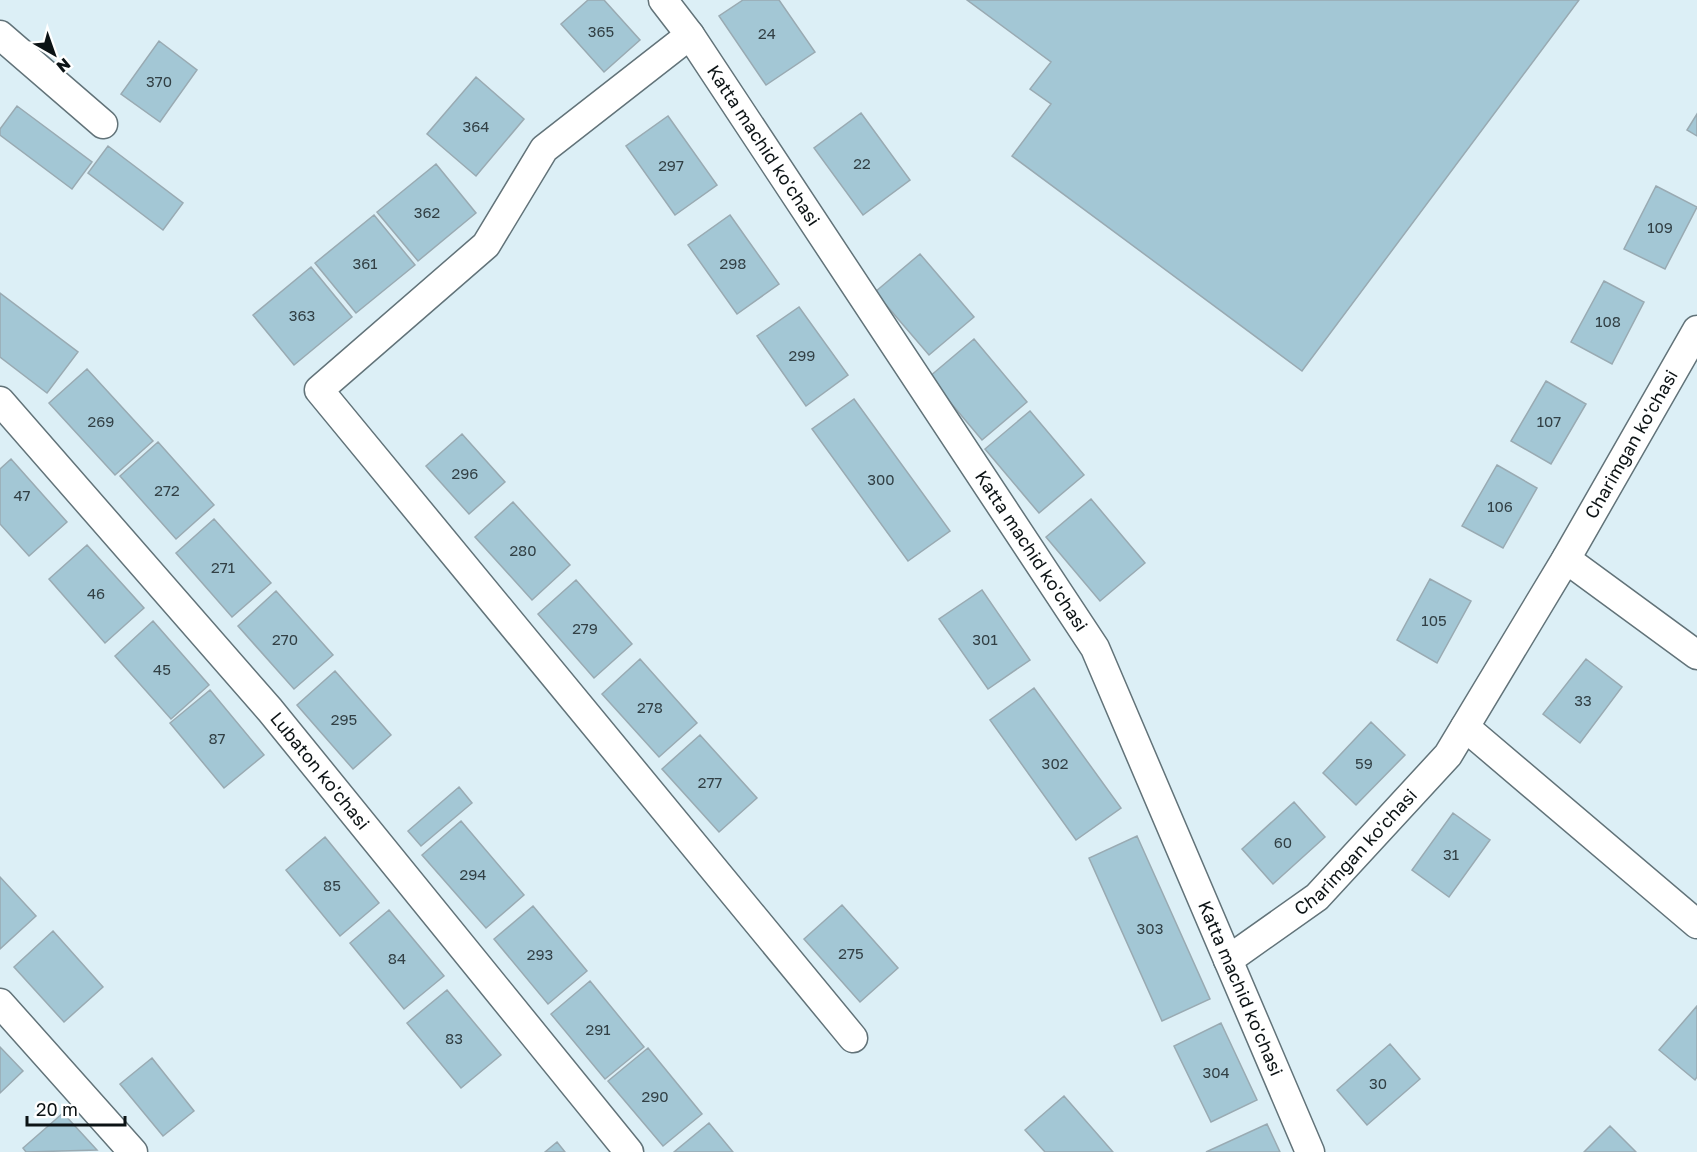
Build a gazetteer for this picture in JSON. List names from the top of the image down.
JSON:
{
  "streets": {
    "street": ["Katta machid ko'chasi", "Charimgan ko'chasi", "Lubaton ko'chasi"]
  },
  "crossings": [
    ["Katta machid ko'chasi", "Charimgan ko'chasi"]
  ],
  "house_numbers": [
    "365",
    "24",
    "370",
    "364",
    "22",
    "297",
    "362",
    "109",
    "361",
    "298",
    "363",
    "108",
    "299",
    "269",
    "107",
    "296",
    "300",
    "272",
    "47",
    "106",
    "280",
    "271",
    "46",
    "105",
    "279",
    "270",
    "301",
    "45",
    "33",
    "278",
    "295",
    "87",
    "302",
    "59",
    "277",
    "60",
    "31",
    "294",
    "85",
    "303",
    "275",
    "293",
    "84",
    "291",
    "83",
    "304",
    "30",
    "290"
  ],
  "scale_bar": "20 m",
  "north": "bottom right"
}
